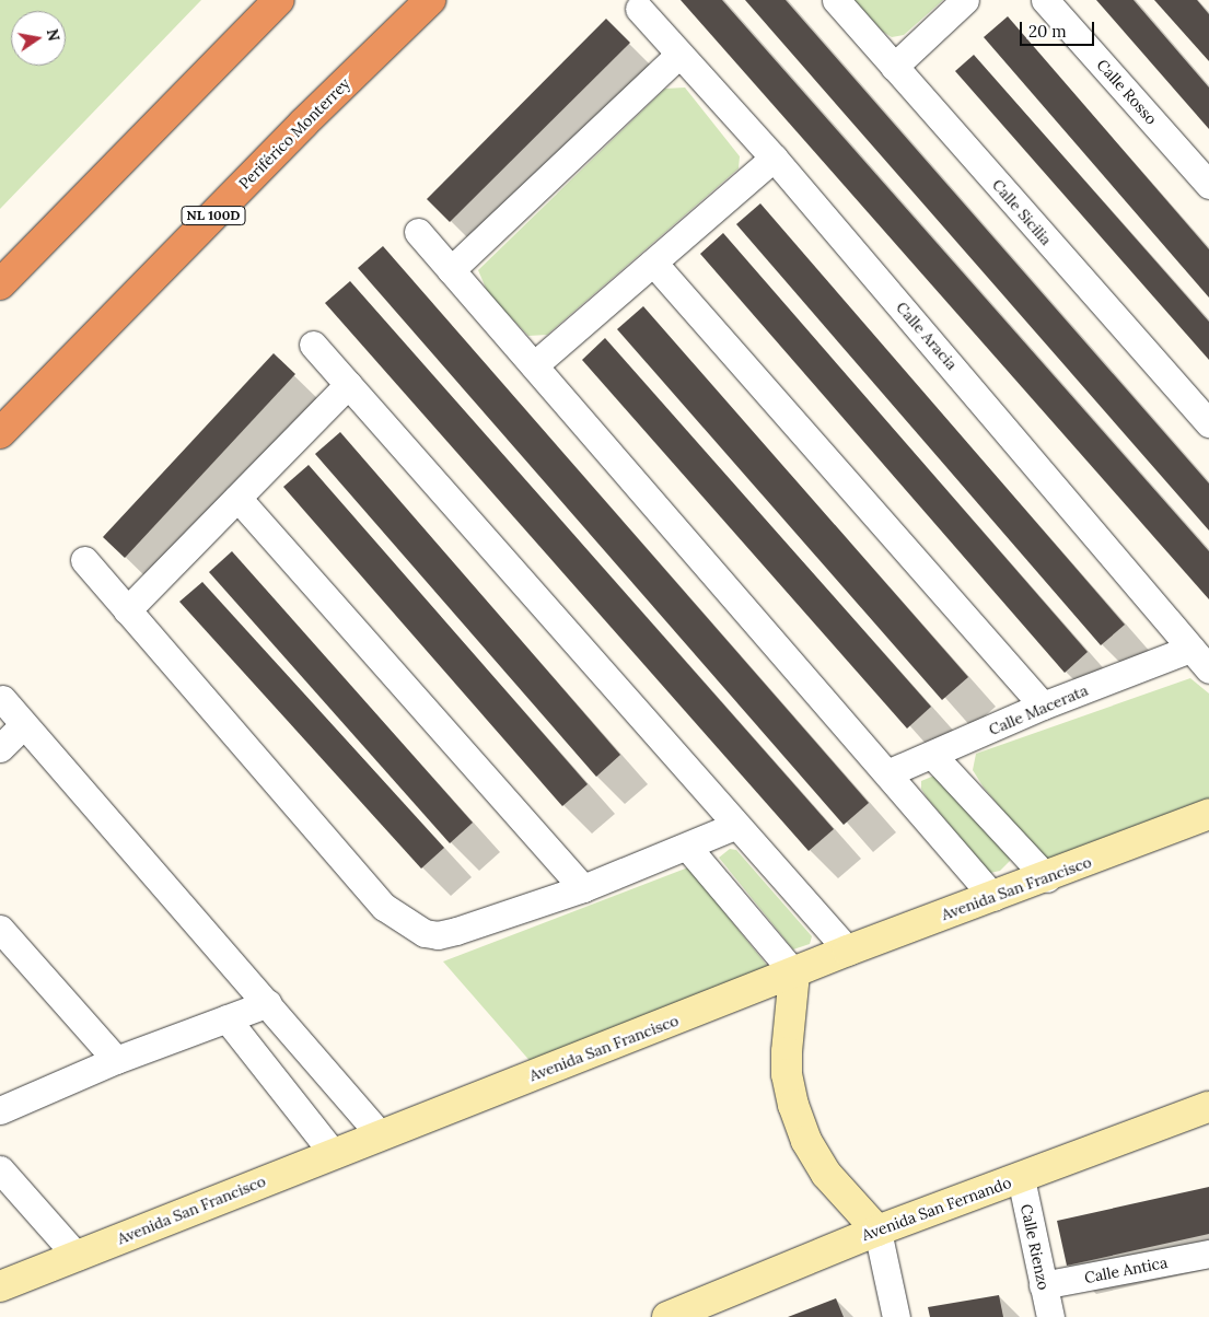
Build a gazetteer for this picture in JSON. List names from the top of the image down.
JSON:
{
  "streets": {
    "highway": ["Periférico Monterrey", "NL 100D"],
    "street": [
      "Calle Rosso",
      "Calle Sicilia",
      "Calle Aracia",
      "Calle Macerata",
      "Avenida San Francisco",
      "Avenida San Fernando",
      "Calle Rienzo",
      "Calle Antica"
    ]
  },
  "crossings": [
    ["Calle Aracia", "Calle Macerata"],
    ["Avenida San Fernando", "Calle Rienzo"],
    ["Calle Rienzo", "Calle Antica"]
  ],
  "scale_bar": "20 m",
  "north": "right"
}
